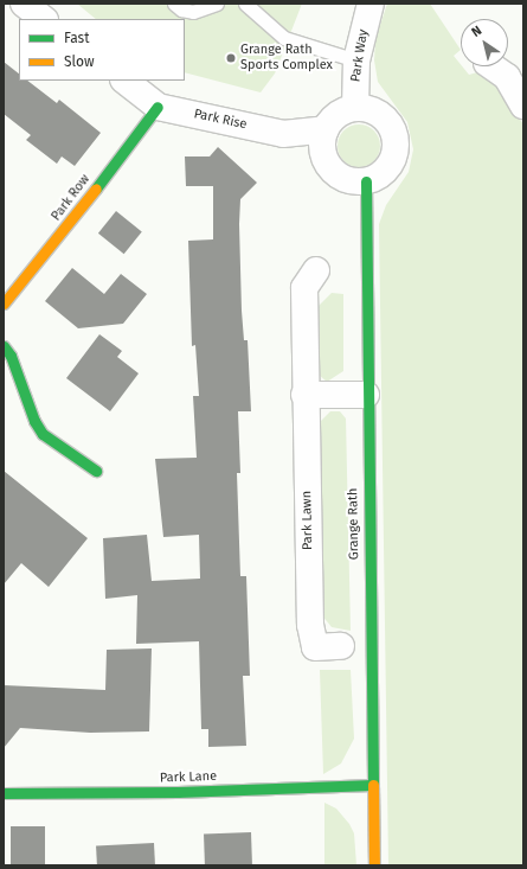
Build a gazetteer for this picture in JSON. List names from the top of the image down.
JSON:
{
  "streets": {
    "street": [
      "Park Way",
      "Park Rise",
      "Park Row",
      "Park Lawn",
      "Grange Rath",
      "Park Lane"
    ]
  },
  "crossings": [
    ["Park Way", "Park Rise"],
    ["Park Way", "Grange Rath"],
    ["Park Rise", "Park Row"],
    ["Park Rise", "Grange Rath"],
    ["Grange Rath", "Park Lane"]
  ],
  "places": ["Grange Rath Sports Complex"],
  "legend": ["Fast", "Slow"],
  "north": "top left"
}
